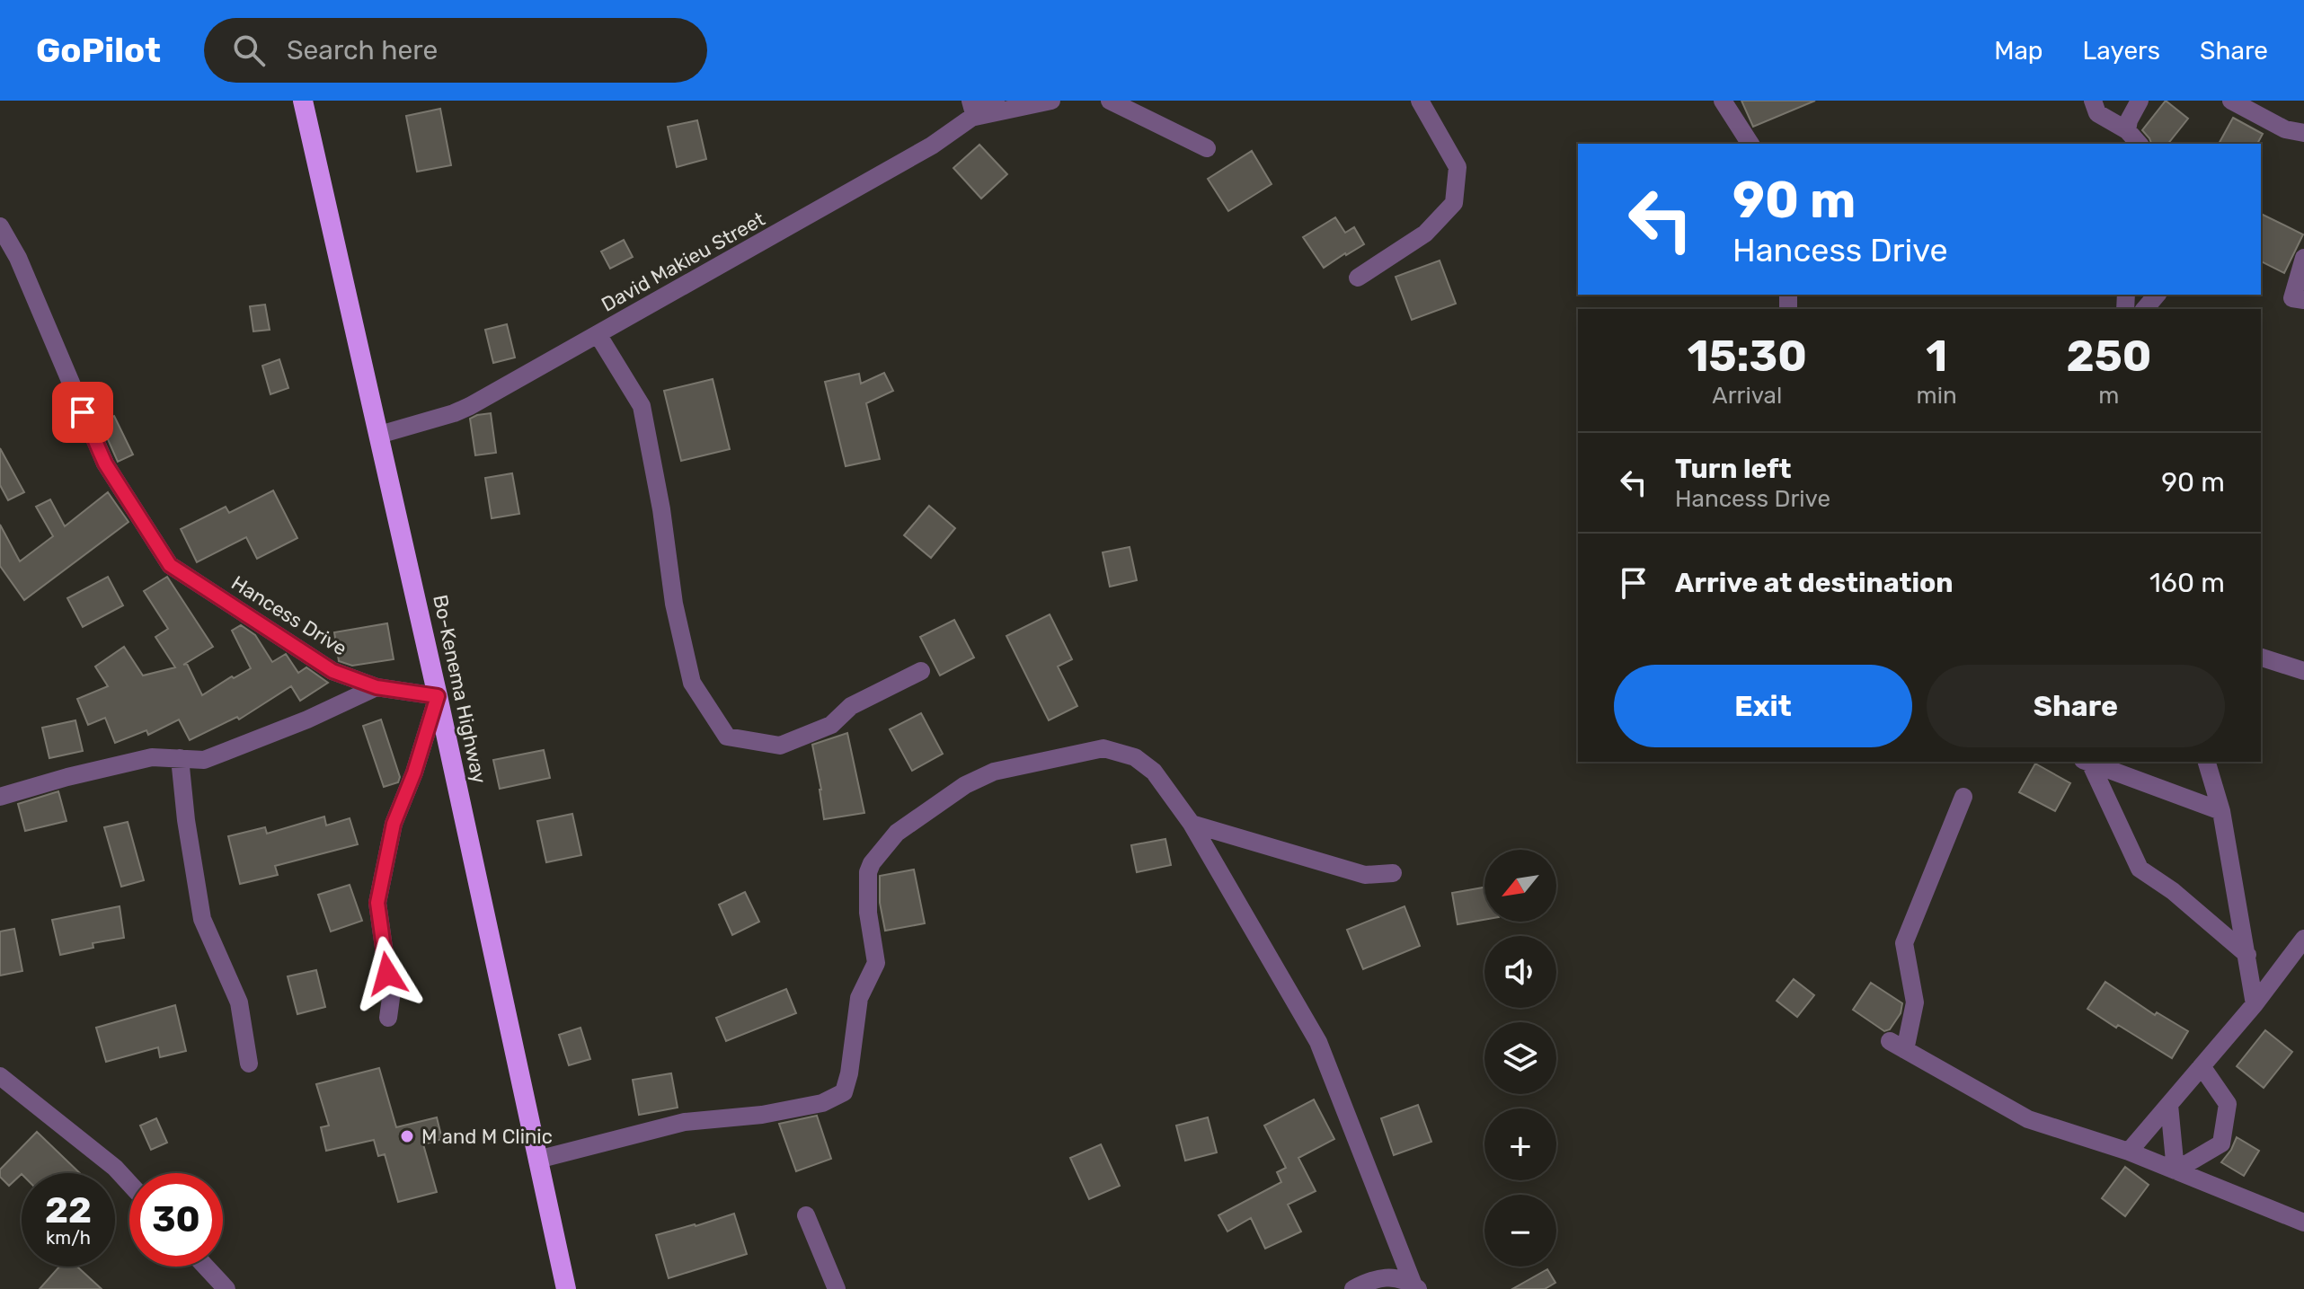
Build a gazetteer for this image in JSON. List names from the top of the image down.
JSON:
{
  "streets": {
    "highway": ["Bo-Kenema Highway"],
    "street": ["David Makieu Street", "Hancess Drive"]
  },
  "crossings": [
    ["David Makieu Street", "Bo-Kenema Highway"],
    ["Hancess Drive", "Bo-Kenema Highway"]
  ],
  "places": ["M and M Clinic"],
  "north": "bottom left",
  "page": {
    "header": "GoPilot",
    "search": "Search here",
    "nav": ["Map", "Layers", "Share"],
    "turn": ["90 m", "Hancess Drive"],
    "eta": [
      "15:30",
      "Arrival",
      "1",
      "min",
      "250",
      "m"
    ],
    "list": [
      {
        "name": "Turn left",
        "note": "Hancess Drive",
        "value": "90 m"
      },
      {
        "name": "Arrive at destination",
        "value": "160 m"
      }
    ],
    "buttons": ["Exit", "Share"],
    "map_buttons": ["+", "−"],
    "speed": "22 km/h",
    "limit": "30"
  }
}
